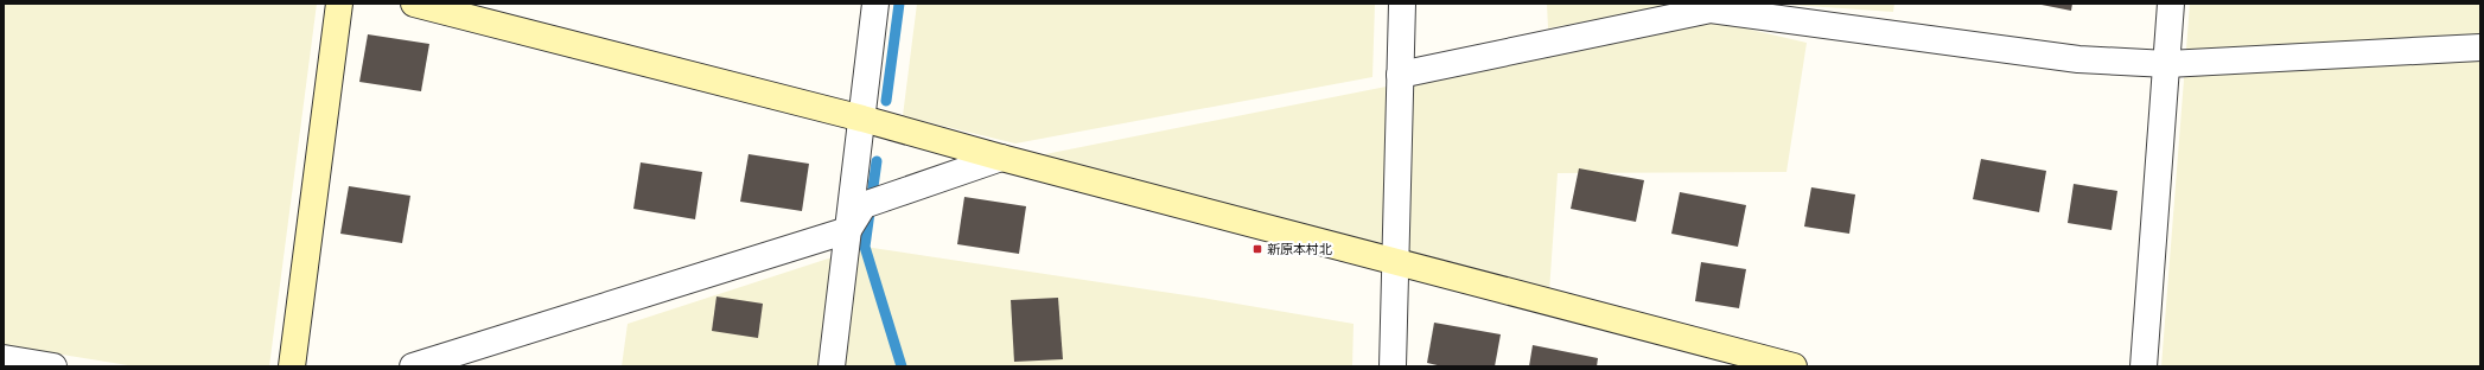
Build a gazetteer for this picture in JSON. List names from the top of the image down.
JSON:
{
  "places": {
    "transit": ["新原本村北"]
  }
}
